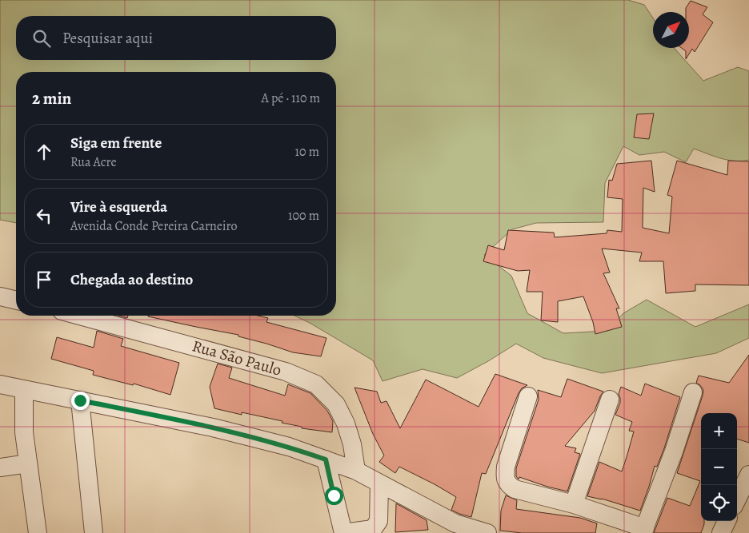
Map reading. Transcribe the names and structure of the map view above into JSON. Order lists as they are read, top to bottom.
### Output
{
  "streets": {
    "street": ["Rua São Paulo"]
  },
  "north": "top right",
  "page": {
    "search": "Pesquisar aqui",
    "heading": ["2 min", "A pé · 110 m"],
    "list": [
      ["Siga em frente", "Rua Acre", "10 m"],
      ["Vire à esquerda", "Avenida Conde Pereira Carneiro", "100 m"],
      "Chegada ao destino"
    ],
    "map_buttons": ["+", "−"]
  }
}
